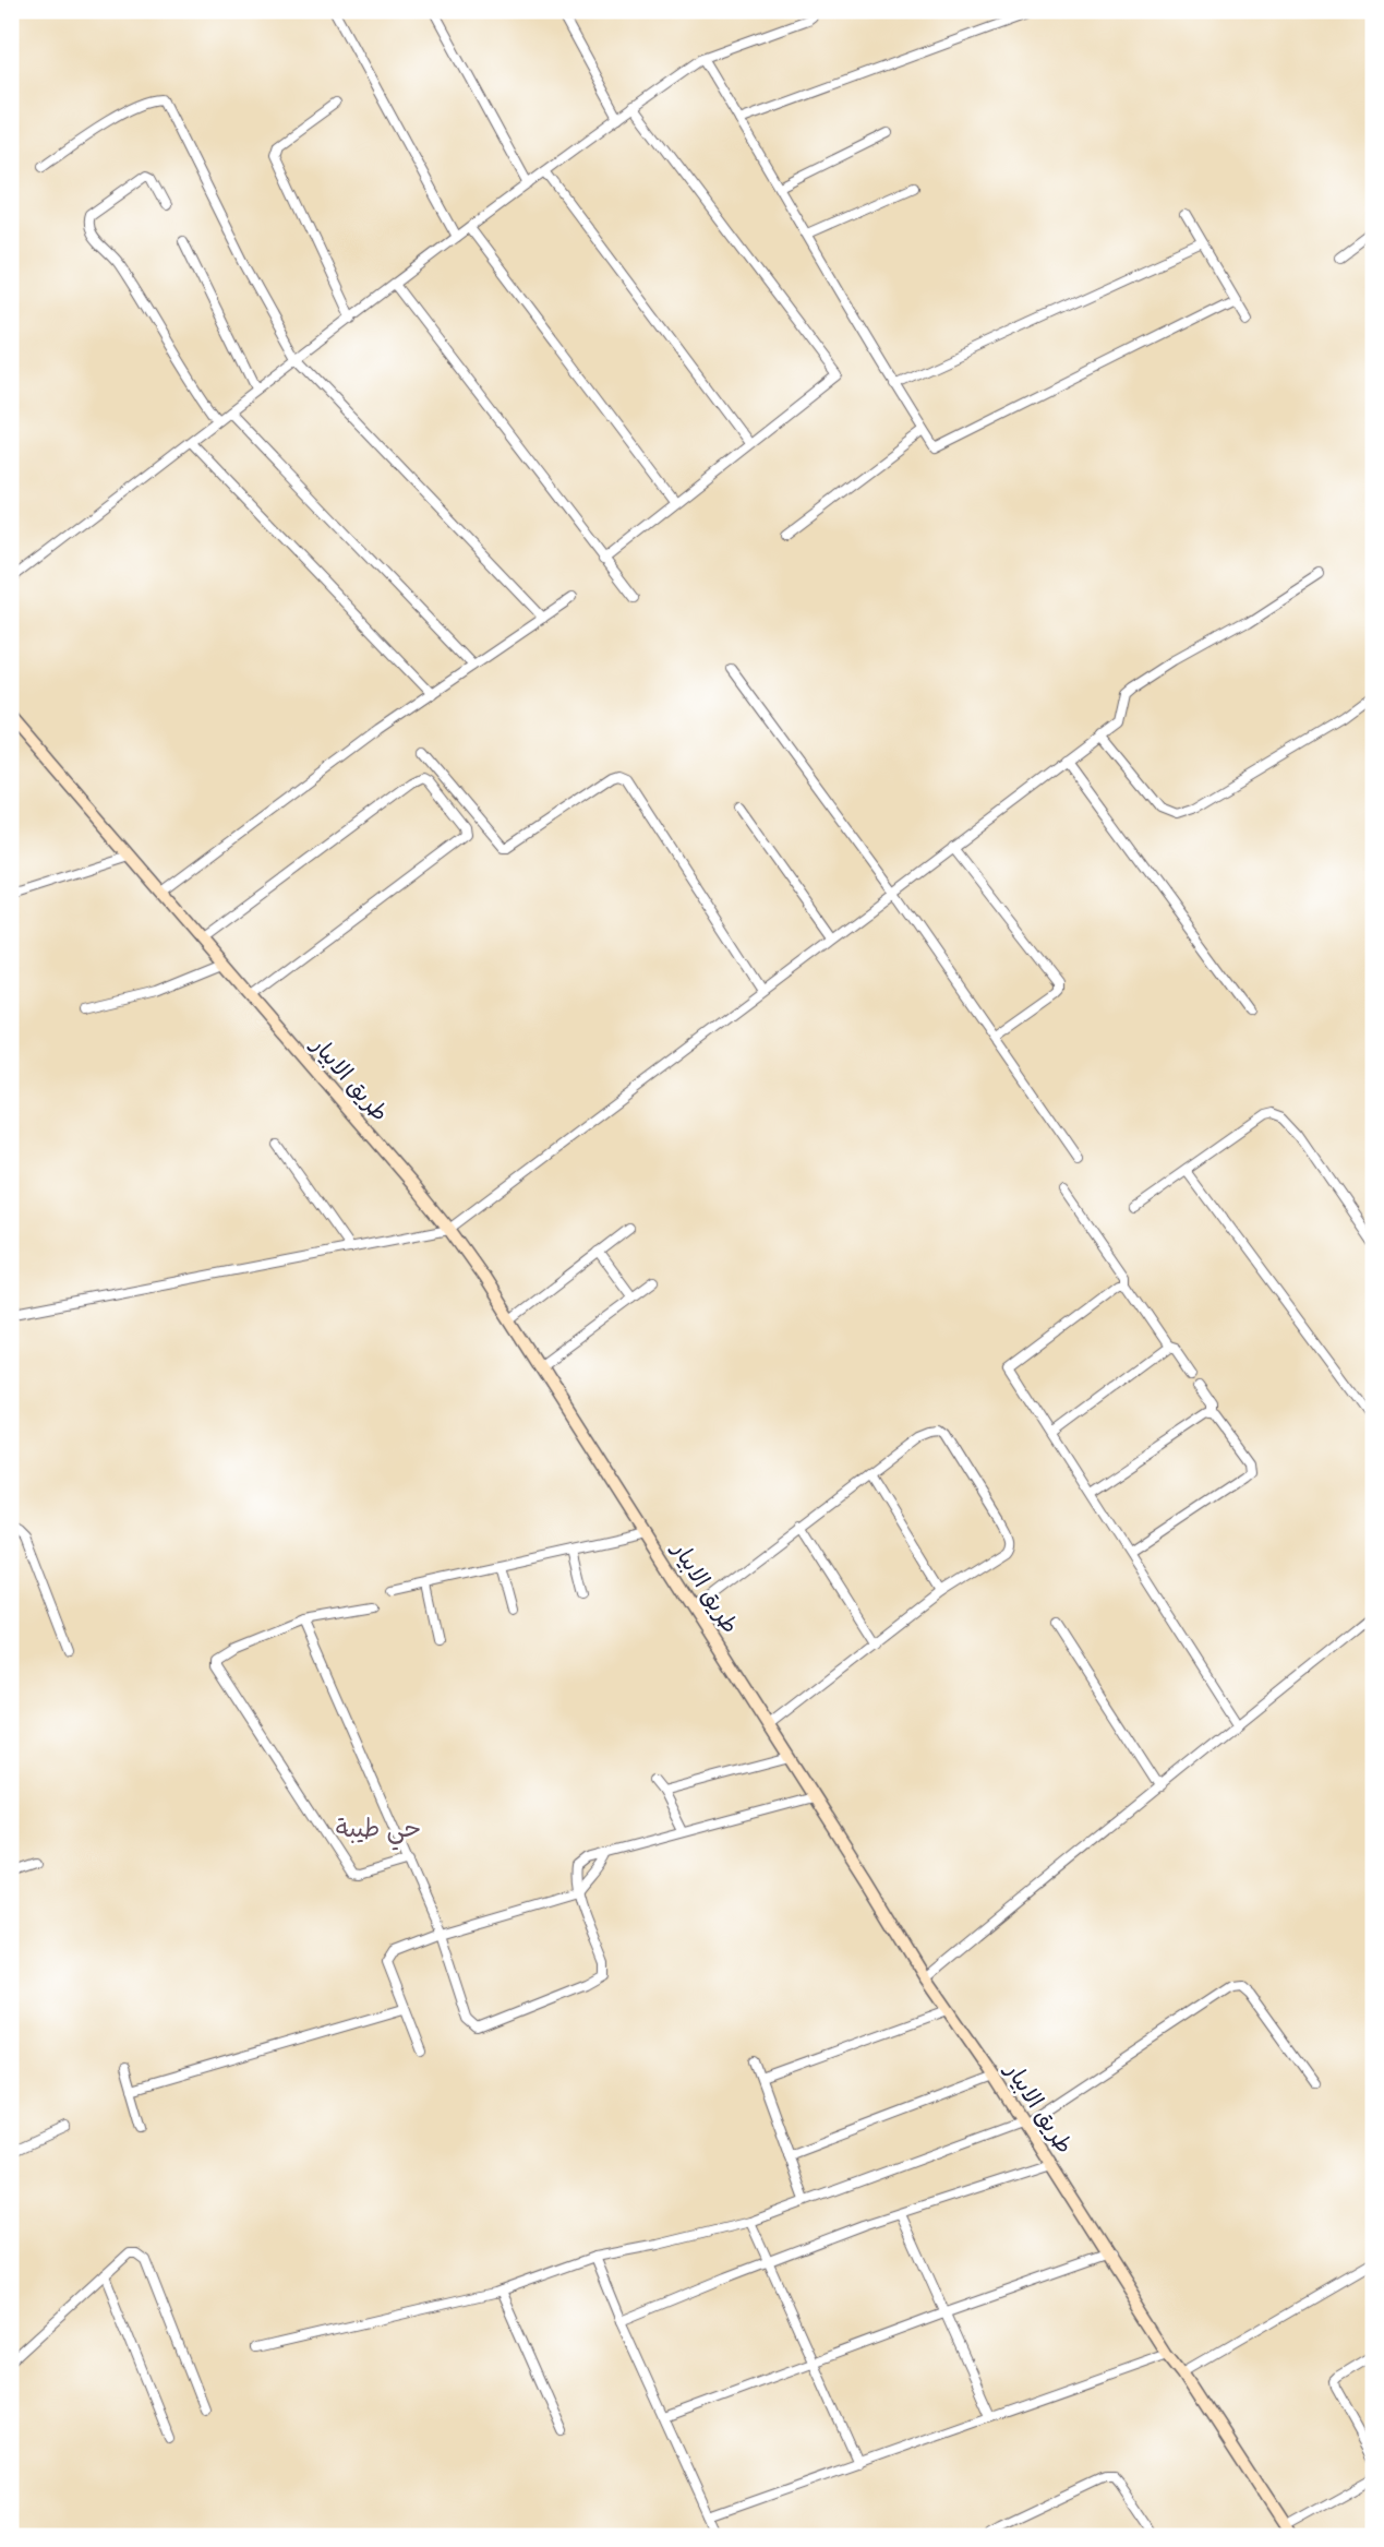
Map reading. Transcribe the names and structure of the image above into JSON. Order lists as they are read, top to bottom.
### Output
{
  "streets": {
    "main road": ["طريق الابيار"]
  },
  "districts": ["حي طيبة"]
}
